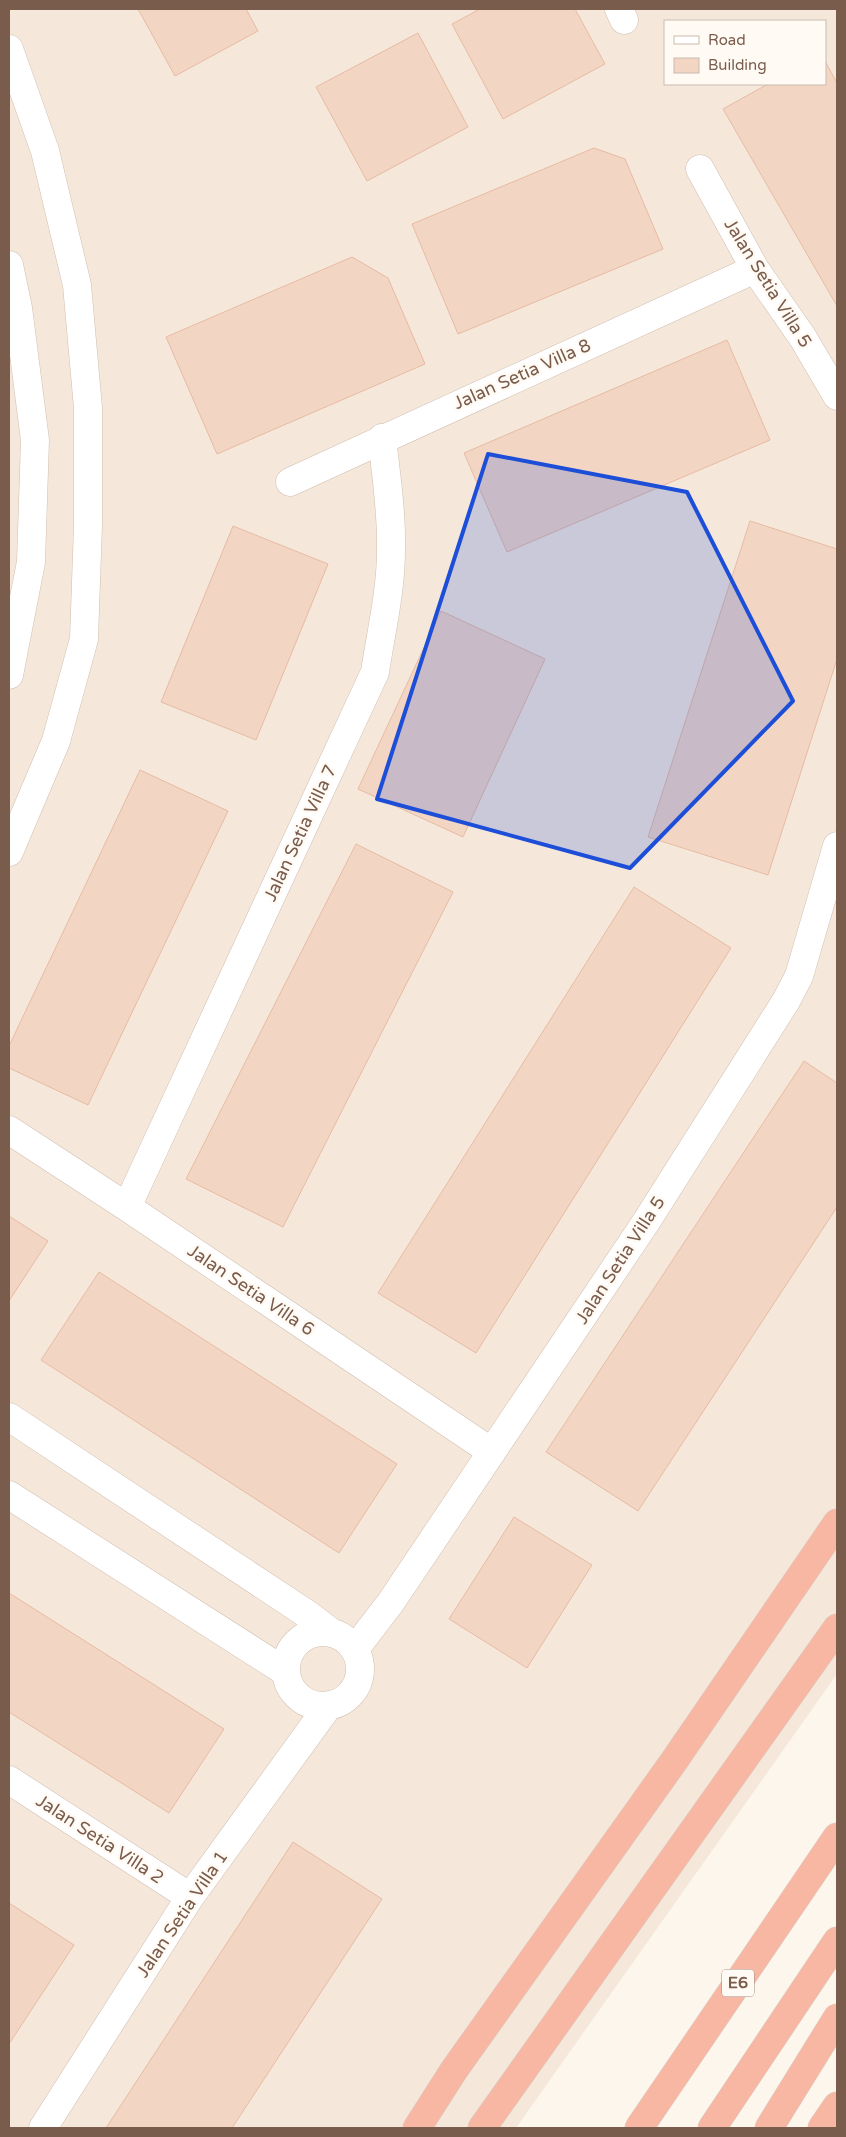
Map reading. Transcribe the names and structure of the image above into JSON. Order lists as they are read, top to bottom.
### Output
{
  "streets": {
    "highway": ["E6"],
    "street": [
      "Jalan Setia Villa 5",
      "Jalan Setia Villa 8",
      "Jalan Setia Villa 7",
      "Jalan Setia Villa 6",
      "Jalan Setia Villa 2",
      "Jalan Setia Villa 1"
    ]
  },
  "crossings": [
    ["Jalan Setia Villa 5", "Jalan Setia Villa 8"],
    ["Jalan Setia Villa 5", "Jalan Setia Villa 6"],
    ["Jalan Setia Villa 5", "Jalan Setia Villa 1"],
    ["Jalan Setia Villa 8", "Jalan Setia Villa 7"],
    ["Jalan Setia Villa 7", "Jalan Setia Villa 6"],
    ["Jalan Setia Villa 2", "Jalan Setia Villa 1"]
  ],
  "legend": ["Road", "Building"]
}
